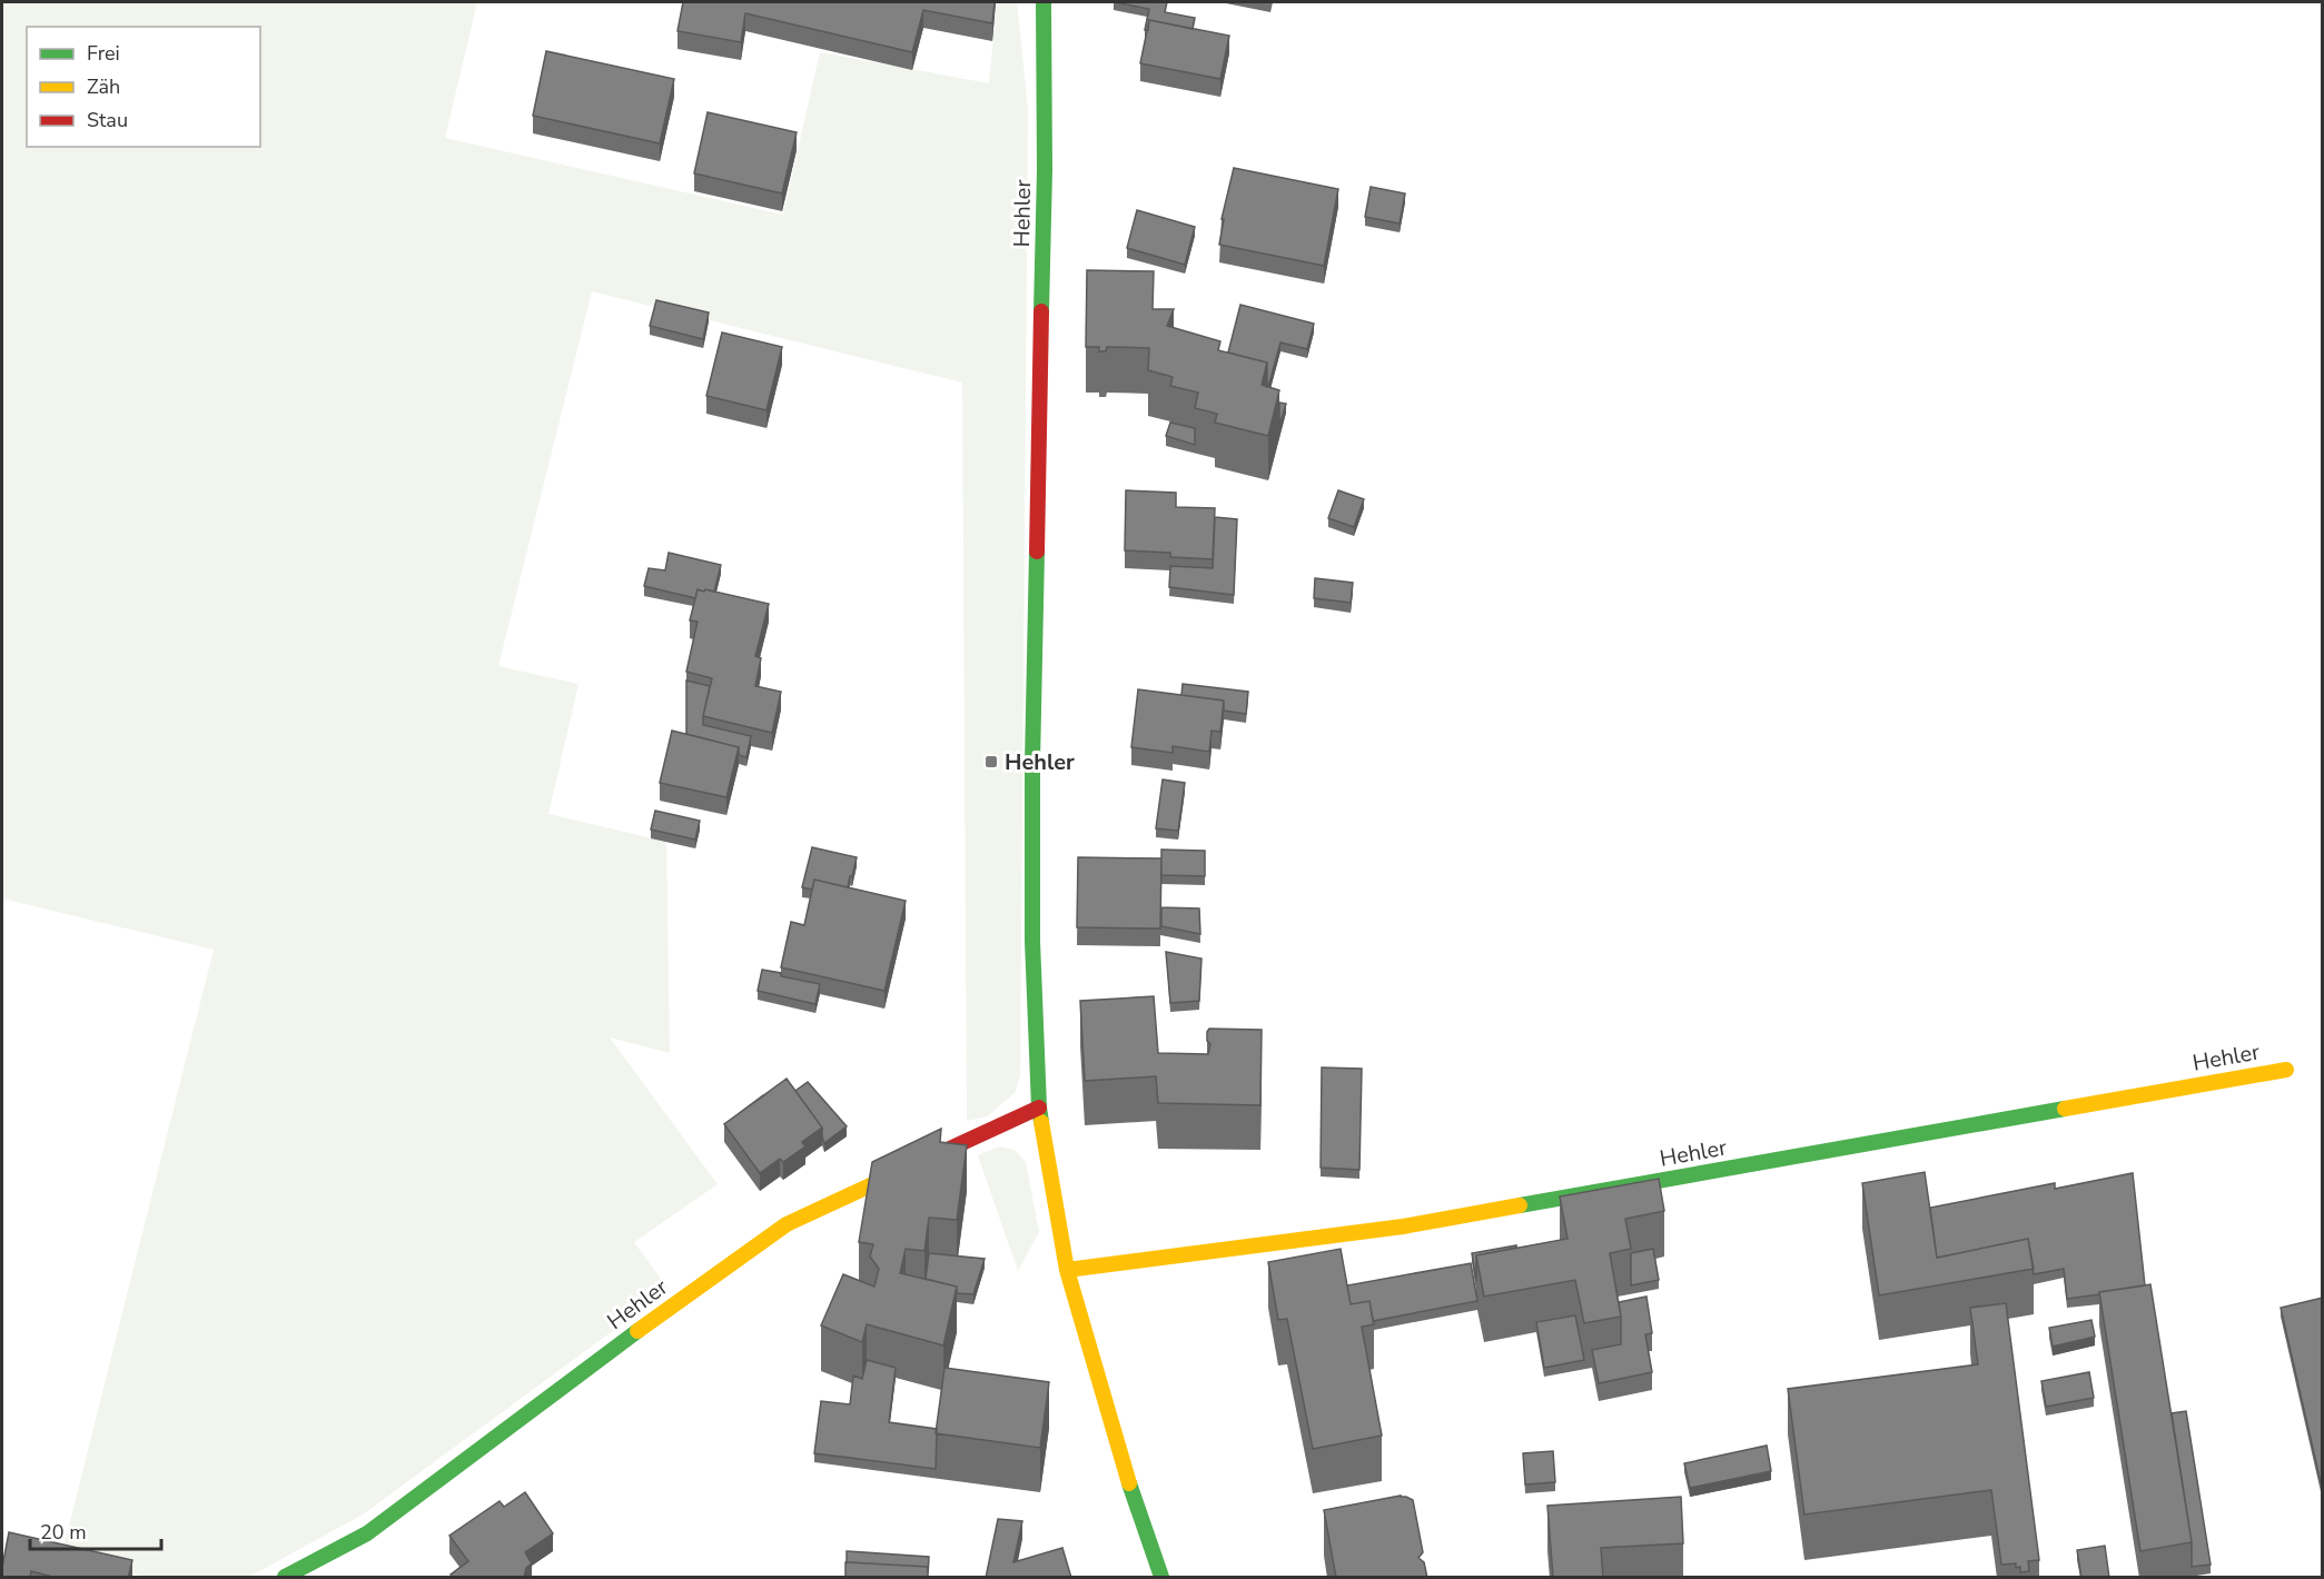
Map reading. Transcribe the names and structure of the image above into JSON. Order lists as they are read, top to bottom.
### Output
{
  "streets": {
    "street": ["Hehler"]
  },
  "places": {
    "transit": ["Hehler"]
  },
  "legend": ["Frei", "Zäh", "Stau"],
  "scale_bar": "20 m"
}
